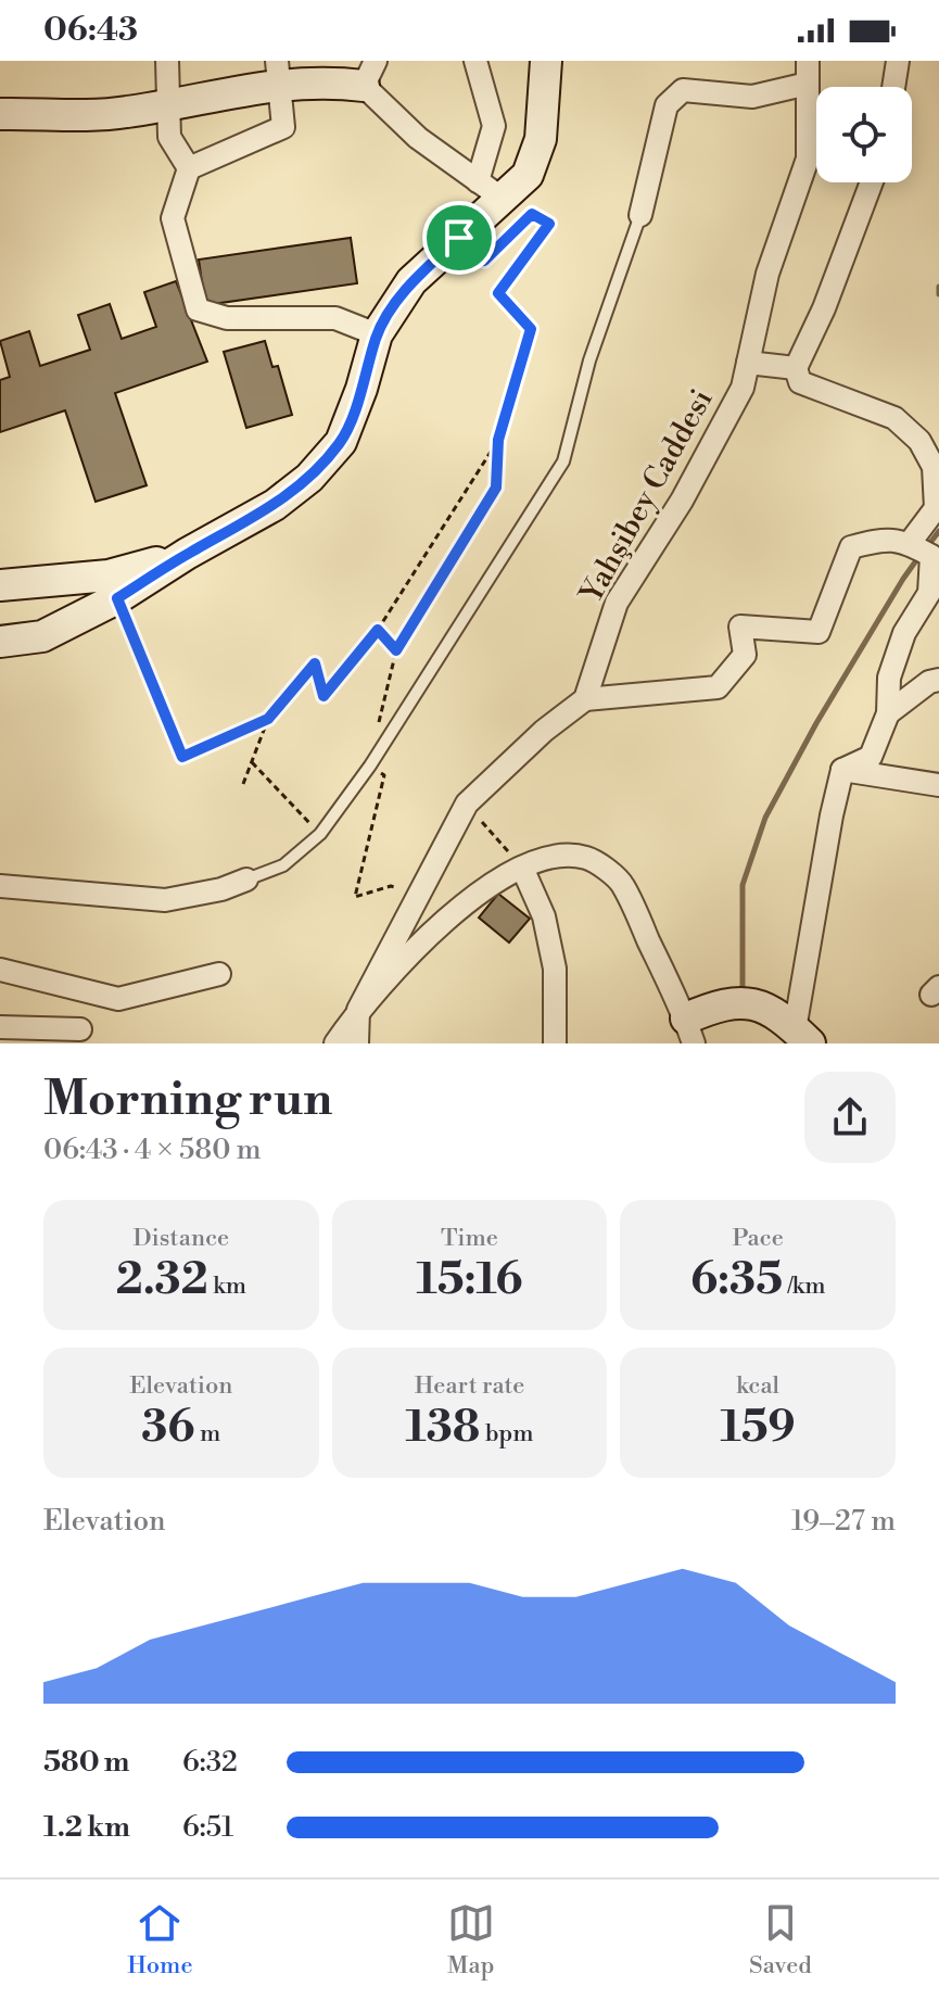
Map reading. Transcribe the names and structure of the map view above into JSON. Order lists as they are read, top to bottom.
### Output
{
  "streets": {
    "street": ["Yahşibey Caddesi"]
  },
  "page": {
    "status": "06:43",
    "heading": ["Morning run", "06:43 · 4 × 580 m"],
    "stats": [
      ["Distance", "2.32 km"],
      ["Time", "15:16"],
      ["Pace", "6:35 /km"],
      ["Elevation", "36 m"],
      ["Heart rate", "138 bpm"],
      ["kcal", "159"]
    ],
    "chart": ["Elevation", "19–27 m"],
    "list": [
      {
        "name": "580 m",
        "note": "6:32"
      },
      {
        "name": "1.2 km",
        "note": "6:51"
      }
    ],
    "tabs": ["Home", "Map", "Saved"]
  }
}
